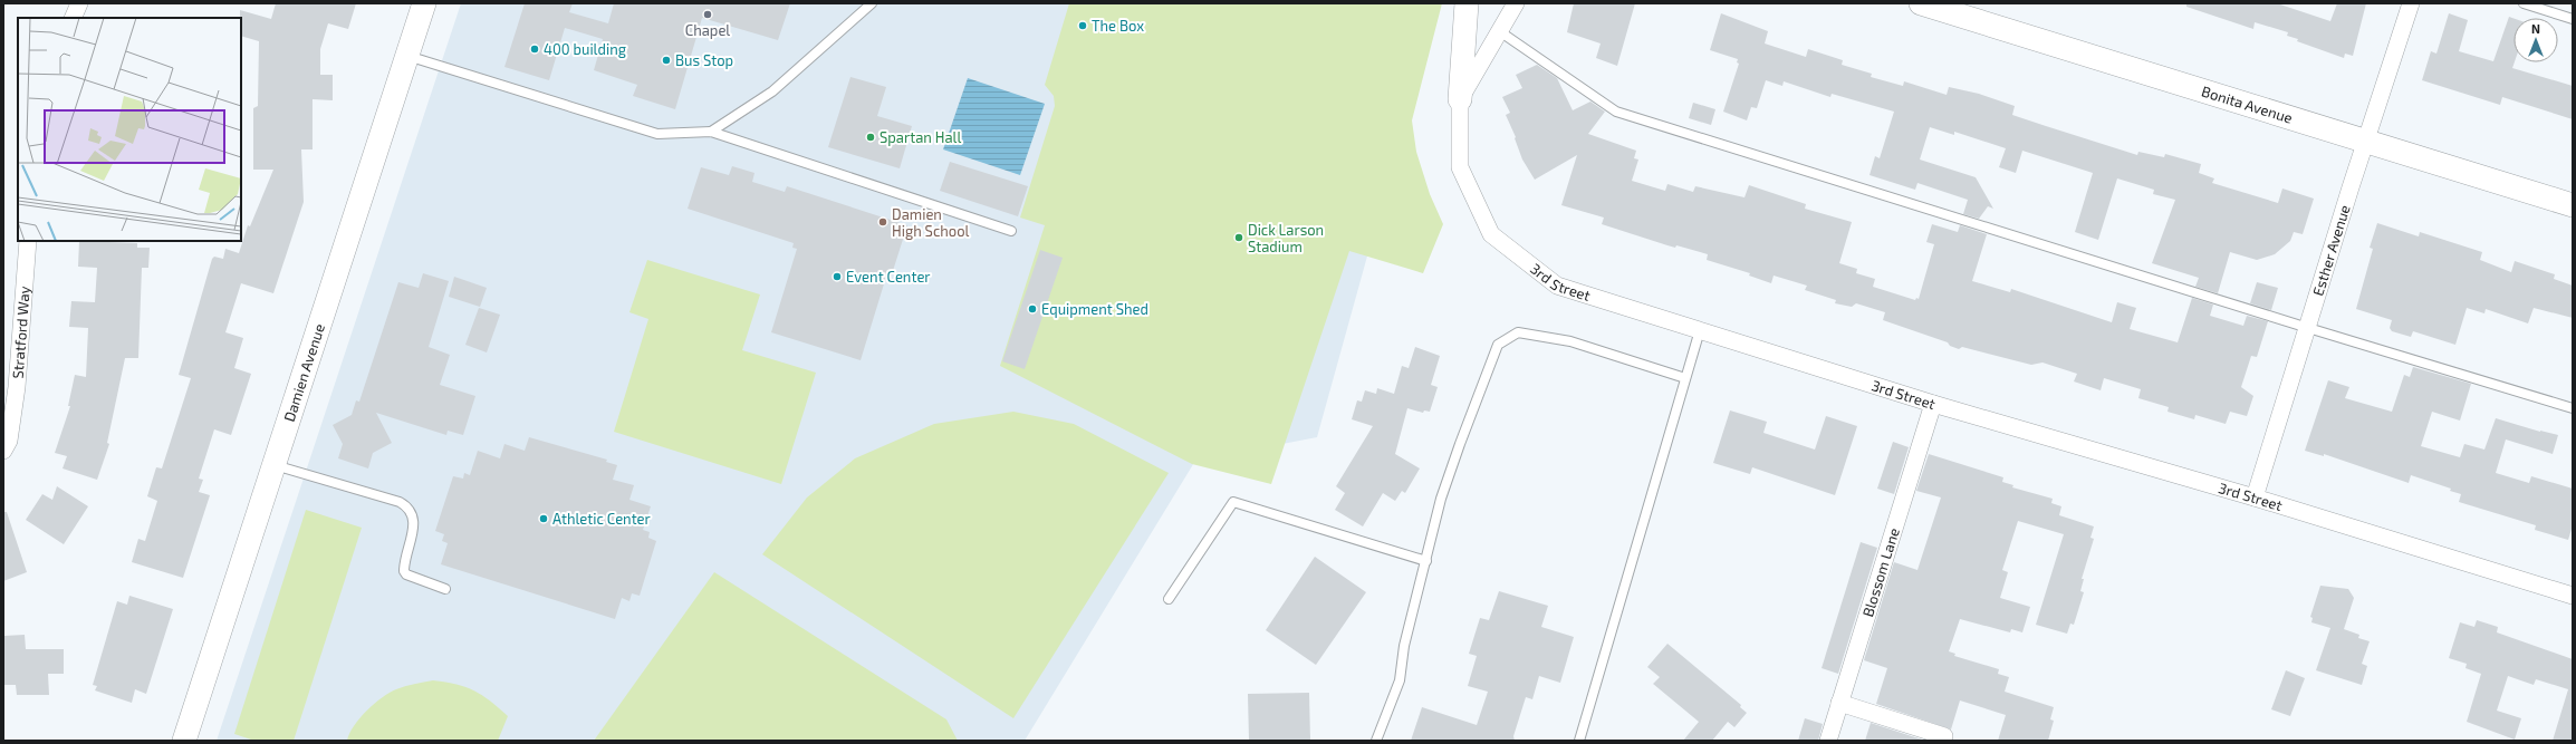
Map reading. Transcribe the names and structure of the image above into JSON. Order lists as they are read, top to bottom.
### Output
{
  "streets": {
    "main road": ["Bonita Avenue", "Damien Avenue"],
    "street": [
      "Esther Avenue",
      "3rd Street",
      "Stratford Way",
      "Blossom Lane"
    ]
  },
  "crossings": [
    ["Bonita Avenue", "Esther Avenue"],
    ["Esther Avenue", "3rd Street"],
    ["3rd Street", "Blossom Lane"]
  ],
  "places": [
    "Chapel",
    "The Box",
    "400 building",
    "Bus Stop",
    "Spartan Hall",
    "Damien High School",
    "Dick Larson Stadium",
    "Event Center",
    "Equipment Shed",
    "Athletic Center"
  ],
  "north": "top"
}
